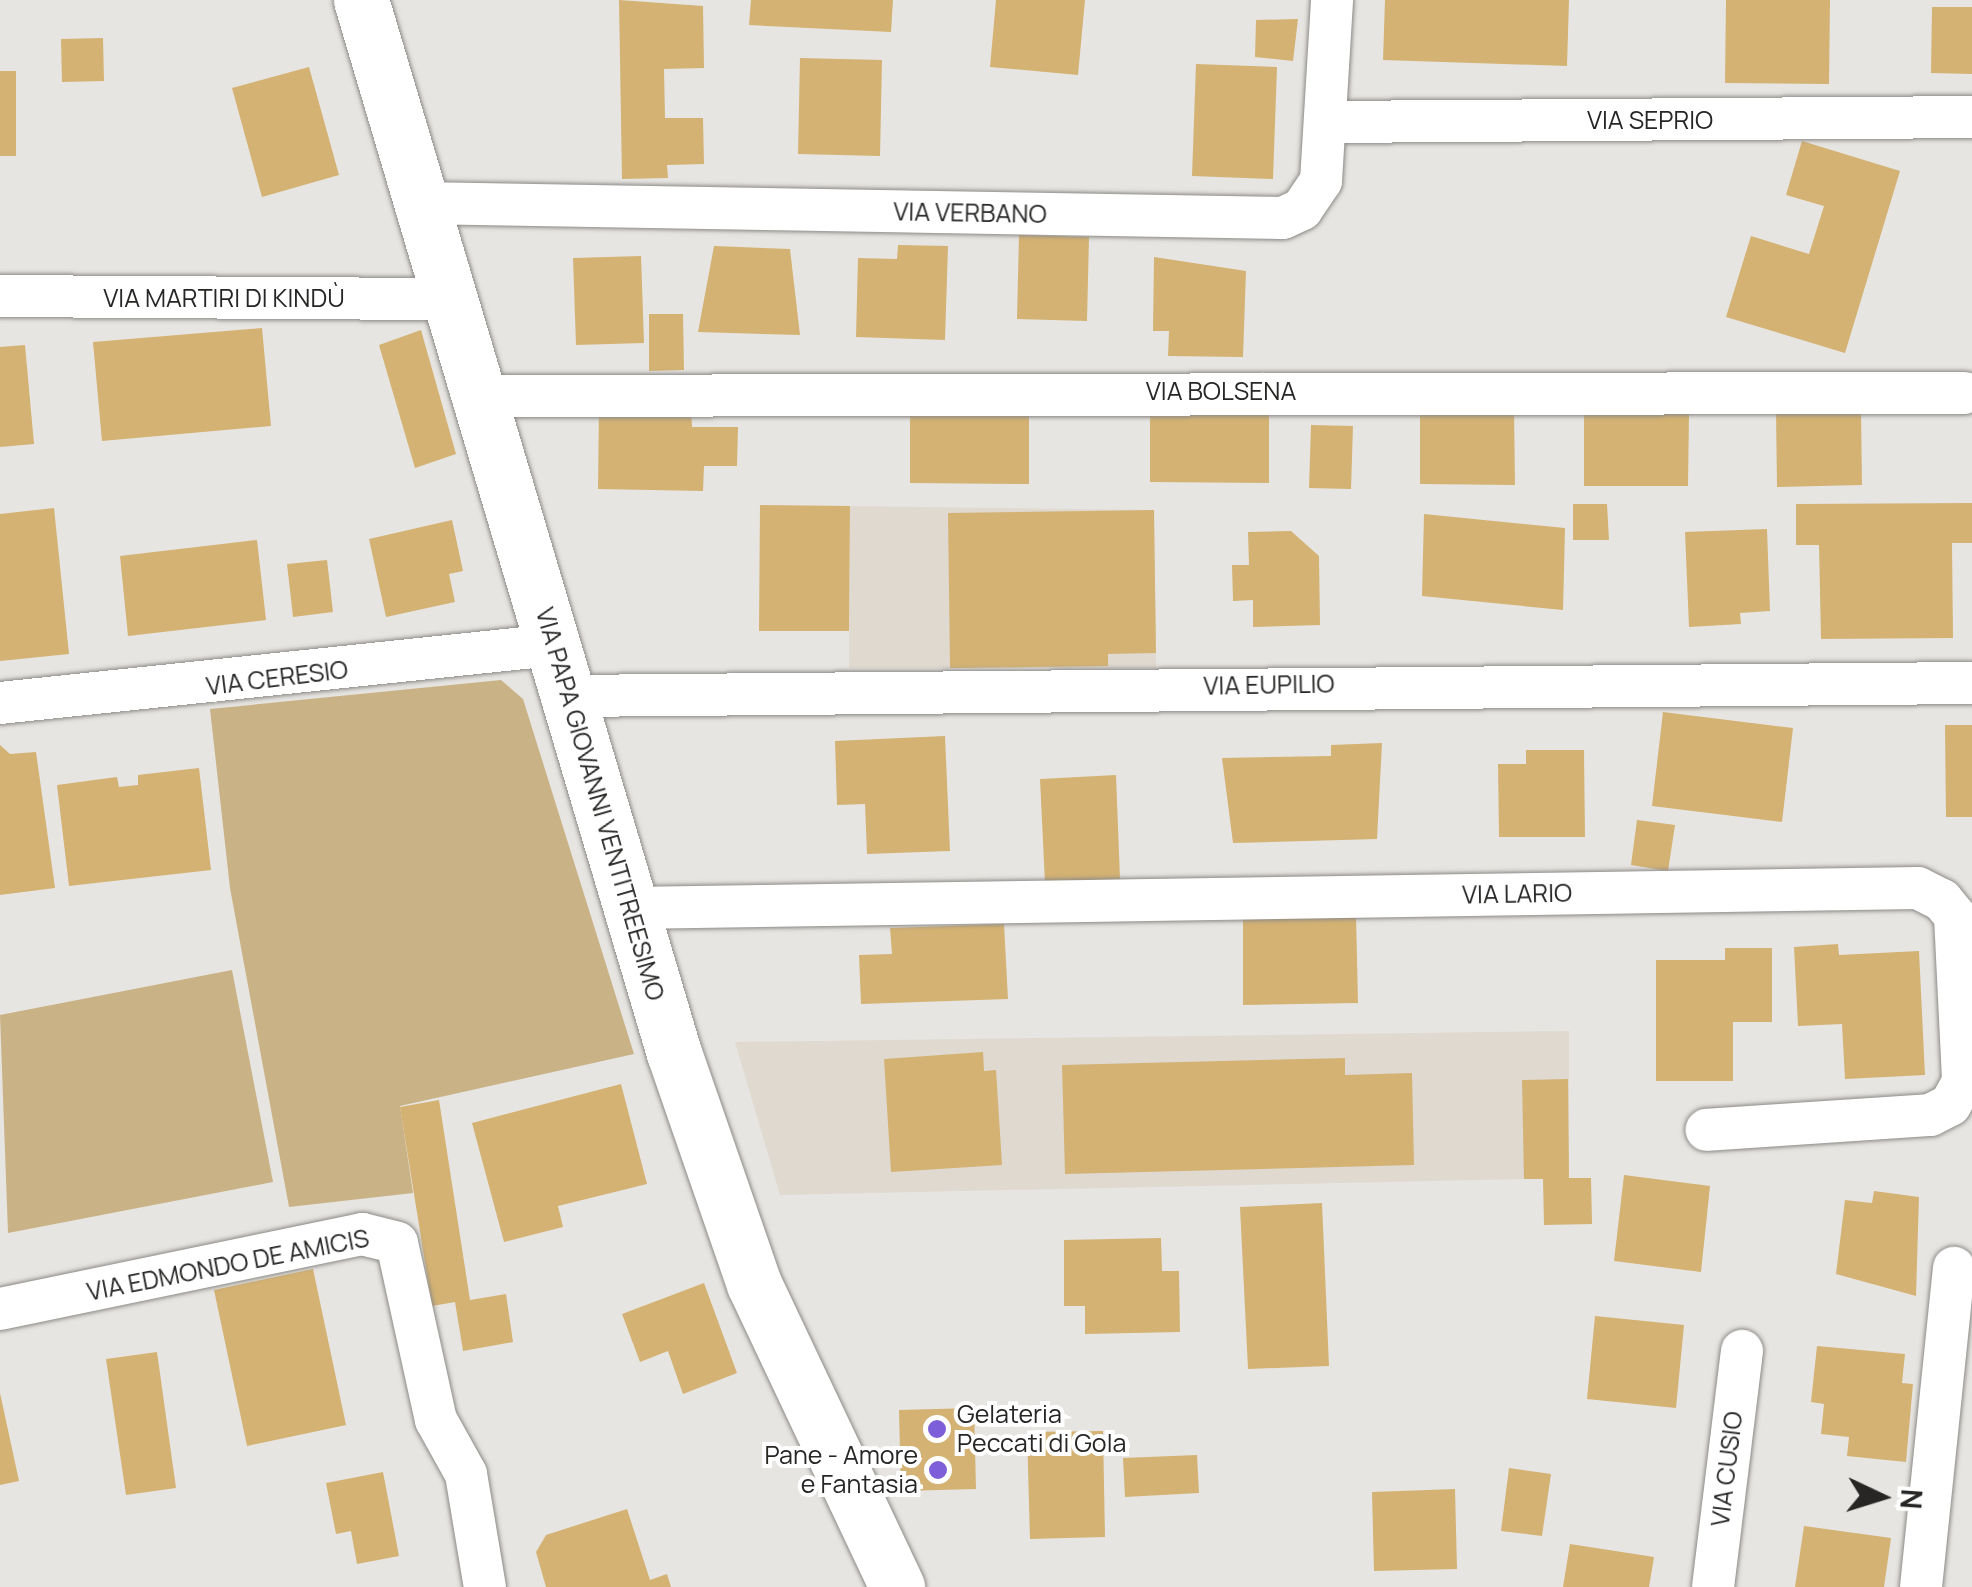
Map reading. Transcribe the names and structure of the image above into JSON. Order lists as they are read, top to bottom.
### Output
{
  "streets": {
    "street": [
      "VIA SEPRIO",
      "VIA VERBANO",
      "VIA MARTIRI DI KINDÙ",
      "VIA BOLSENA",
      "VIA CERESIO",
      "VIA EUPILIO",
      "VIA PAPA GIOVANNI VENTITREESIMO",
      "VIA LARIO",
      "VIA EDMONDO DE AMICIS",
      "VIA CUSIO"
    ]
  },
  "crossings": [
    ["VIA SEPRIO", "VIA VERBANO"],
    ["VIA VERBANO", "VIA PAPA GIOVANNI VENTITREESIMO"],
    ["VIA MARTIRI DI KINDÙ", "VIA PAPA GIOVANNI VENTITREESIMO"],
    ["VIA BOLSENA", "VIA PAPA GIOVANNI VENTITREESIMO"],
    ["VIA CERESIO", "VIA EUPILIO"],
    ["VIA CERESIO", "VIA PAPA GIOVANNI VENTITREESIMO"],
    ["VIA EUPILIO", "VIA PAPA GIOVANNI VENTITREESIMO"],
    ["VIA PAPA GIOVANNI VENTITREESIMO", "VIA LARIO"]
  ],
  "places": ["Gelateria Peccati di Gola", "Pane - Amore e Fantasia"],
  "north": "right"
}
